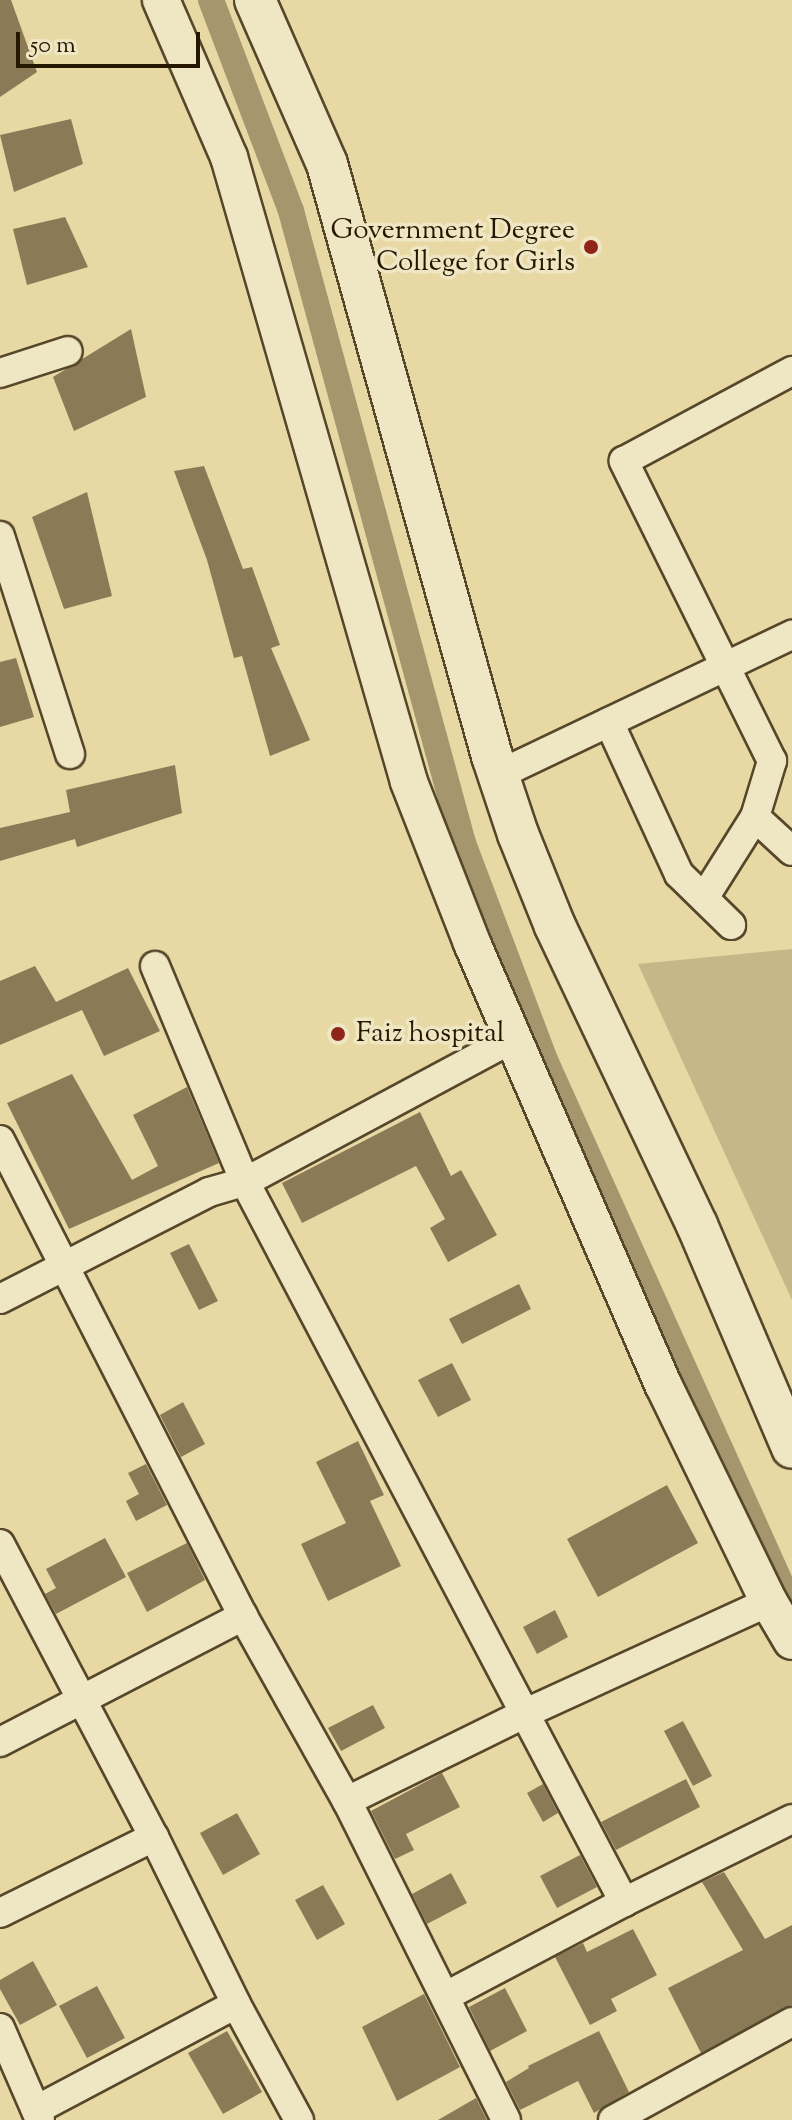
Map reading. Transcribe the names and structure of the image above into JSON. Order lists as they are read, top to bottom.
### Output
{
  "places": ["Government Degree College for Girls", "Faiz hospital"],
  "scale_bar": "50 m"
}
